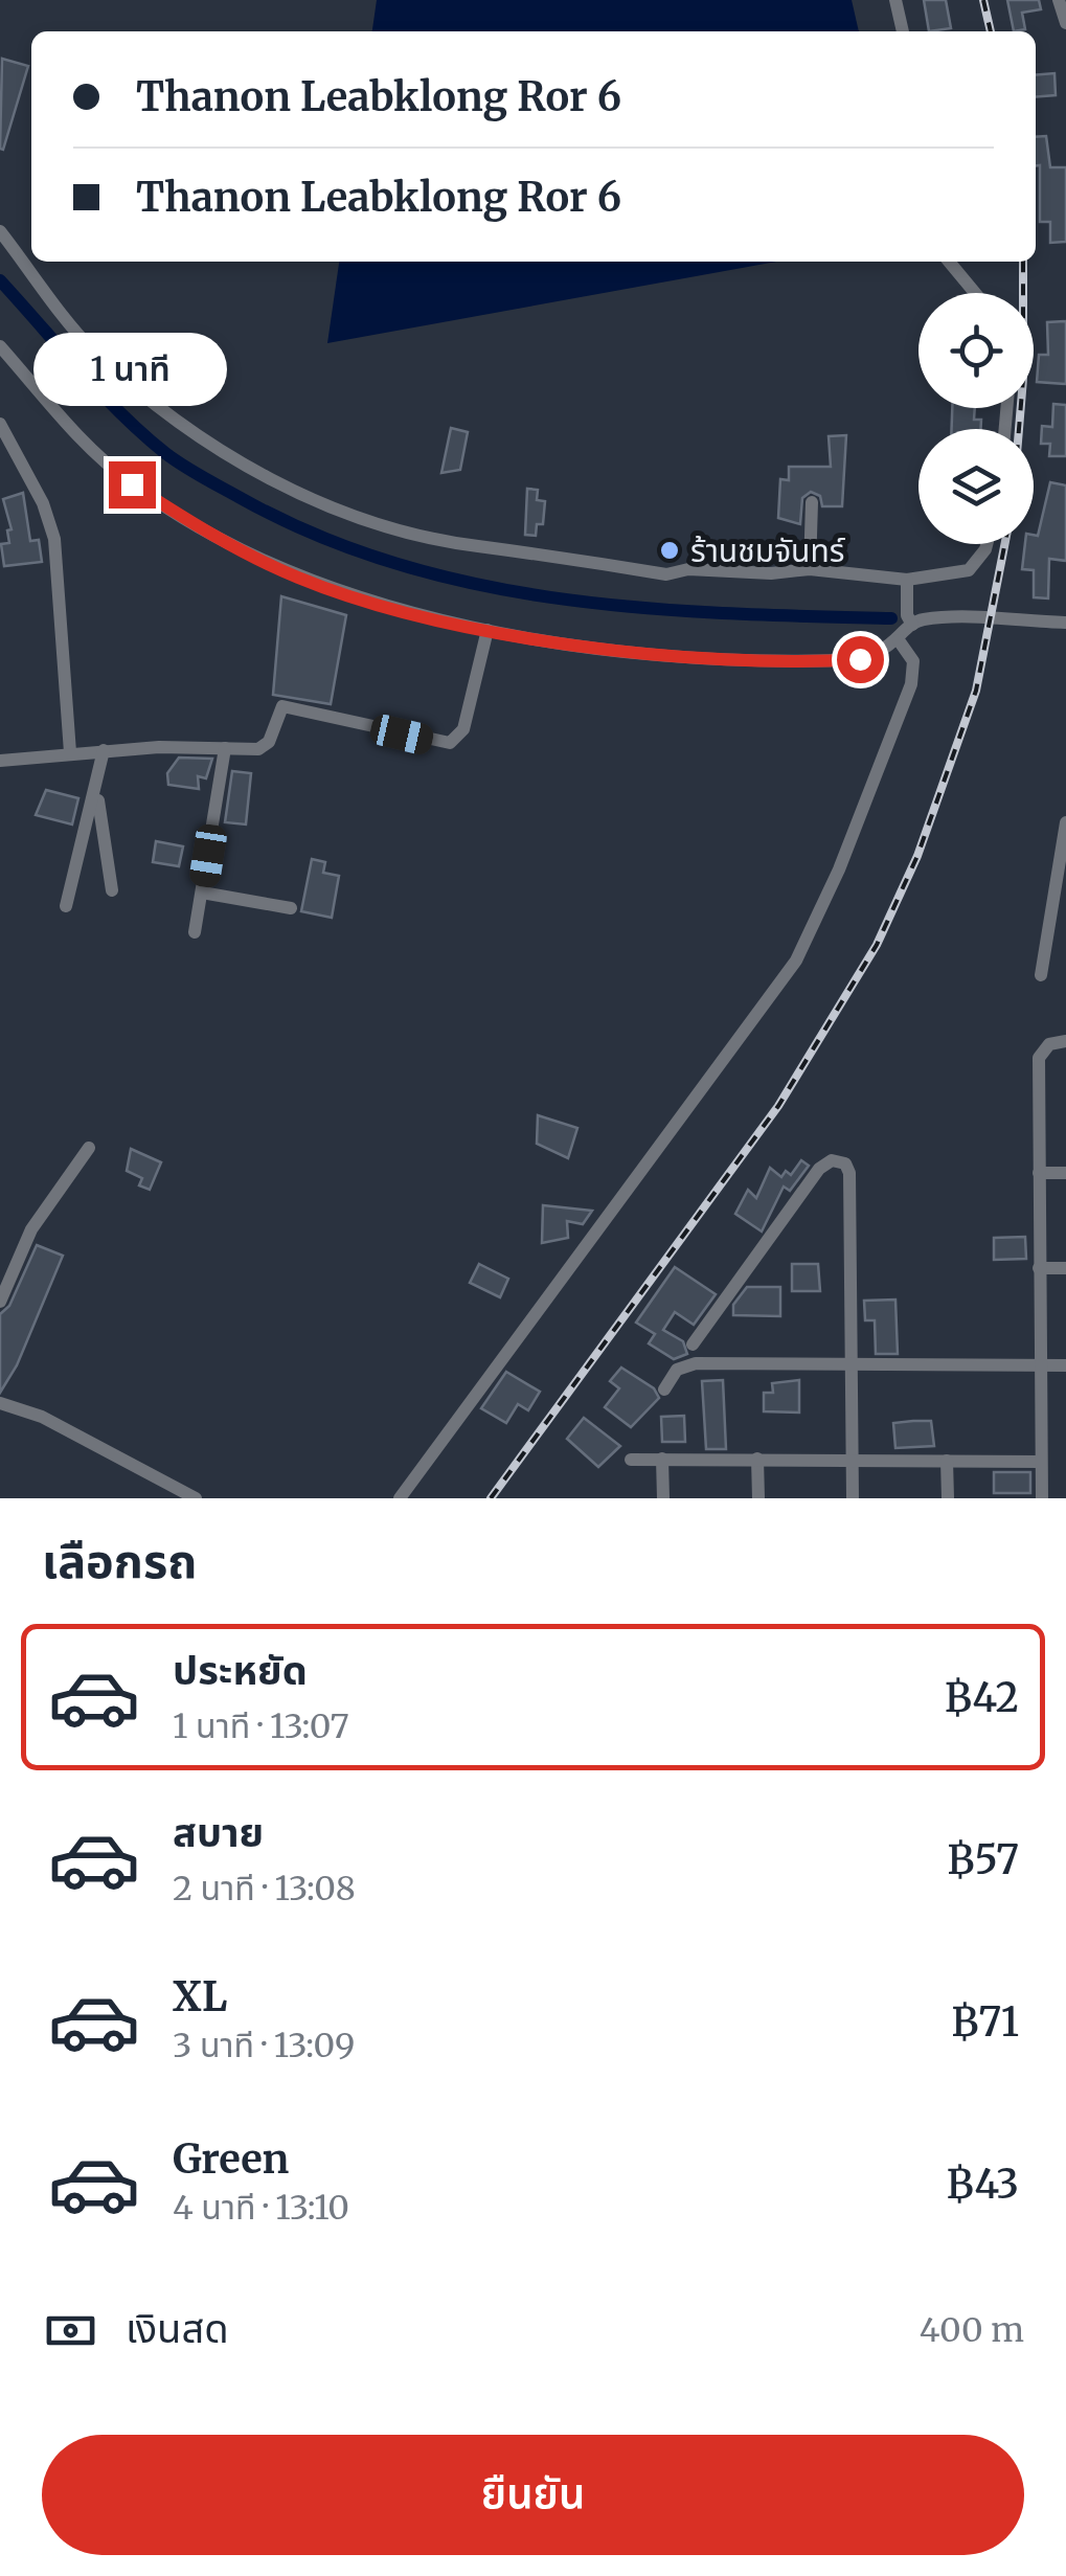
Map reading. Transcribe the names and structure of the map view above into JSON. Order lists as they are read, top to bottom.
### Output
{
  "places": ["ร้านชมจันทร์"],
  "page": {
    "banner": ["Thanon Leabklong Ror 6", "Thanon Leabklong Ror 6"],
    "bubble": "1 นาที",
    "heading": "เลือกรถ",
    "list": [
      {
        "name": "ประหยัด",
        "note": "1 นาที · 13:07",
        "value": "฿42"
      },
      {
        "name": "สบาย",
        "note": "2 นาที · 13:08",
        "value": "฿57"
      },
      {
        "name": "XL",
        "note": "3 นาที · 13:09",
        "value": "฿71"
      },
      {
        "name": "Green",
        "note": "4 นาที · 13:10",
        "value": "฿43"
      }
    ],
    "pay": ["เงินสด", "400 m"],
    "buttons": "ยืนยัน"
  }
}
